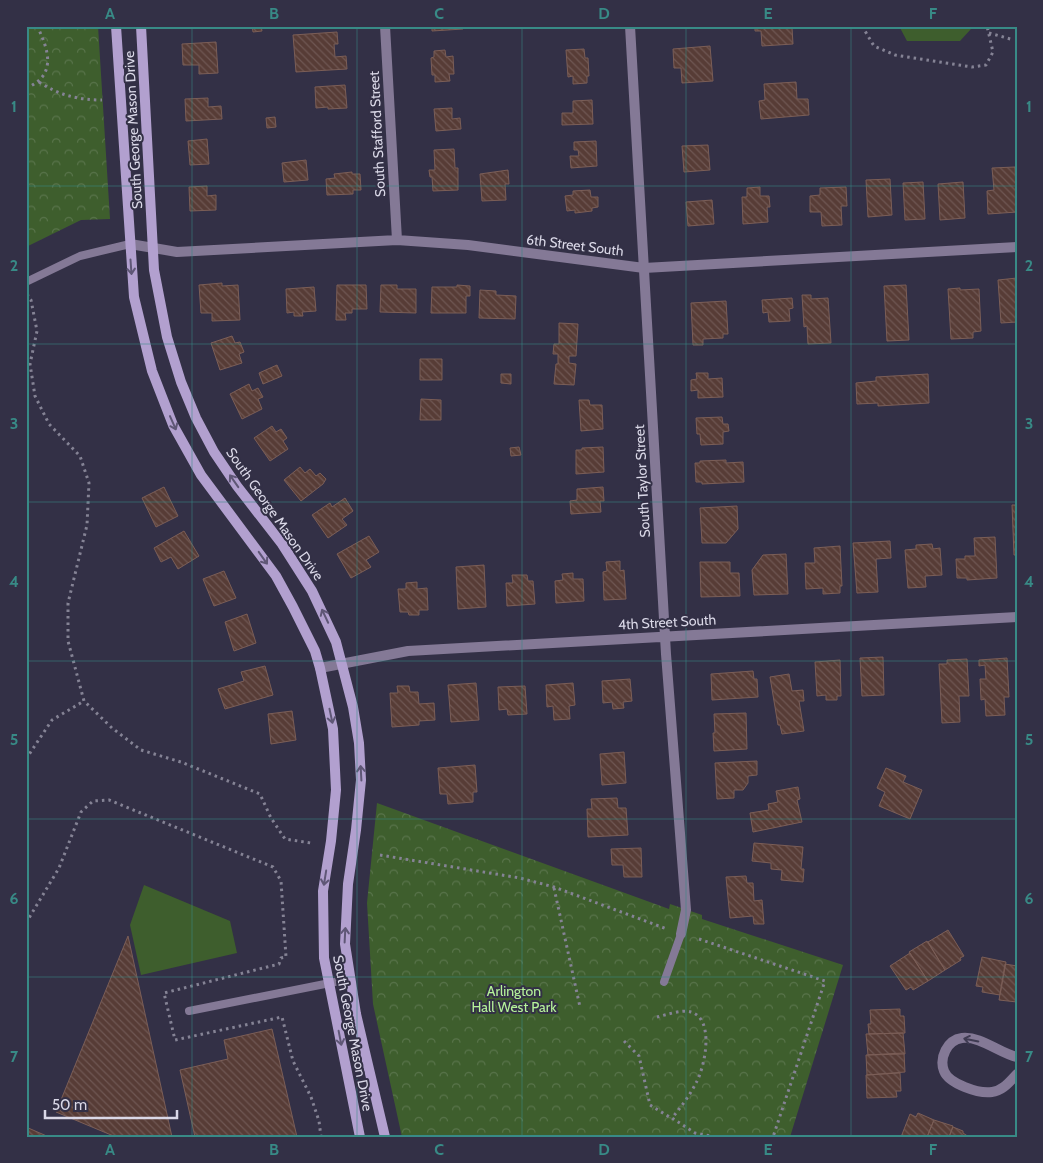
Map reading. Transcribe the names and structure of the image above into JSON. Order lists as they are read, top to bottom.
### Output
{
  "streets": {
    "main road": ["South George Mason Drive"],
    "street": [
      "South Stafford Street",
      "6th Street South",
      "South Taylor Street",
      "4th Street South"
    ]
  },
  "crossings": [
    ["South George Mason Drive", "6th Street South"],
    ["South George Mason Drive", "4th Street South"],
    ["South Stafford Street", "6th Street South"],
    ["6th Street South", "South Taylor Street"],
    ["South Taylor Street", "4th Street South"]
  ],
  "parks": ["Arlington Hall West Park"],
  "scale_bar": "50 m",
  "grid": {
    "columns": [
      "A",
      "B",
      "C",
      "D",
      "E",
      "F"
    ],
    "rows": [
      "1",
      "2",
      "3",
      "4",
      "5",
      "6",
      "7"
    ]
  }
}
